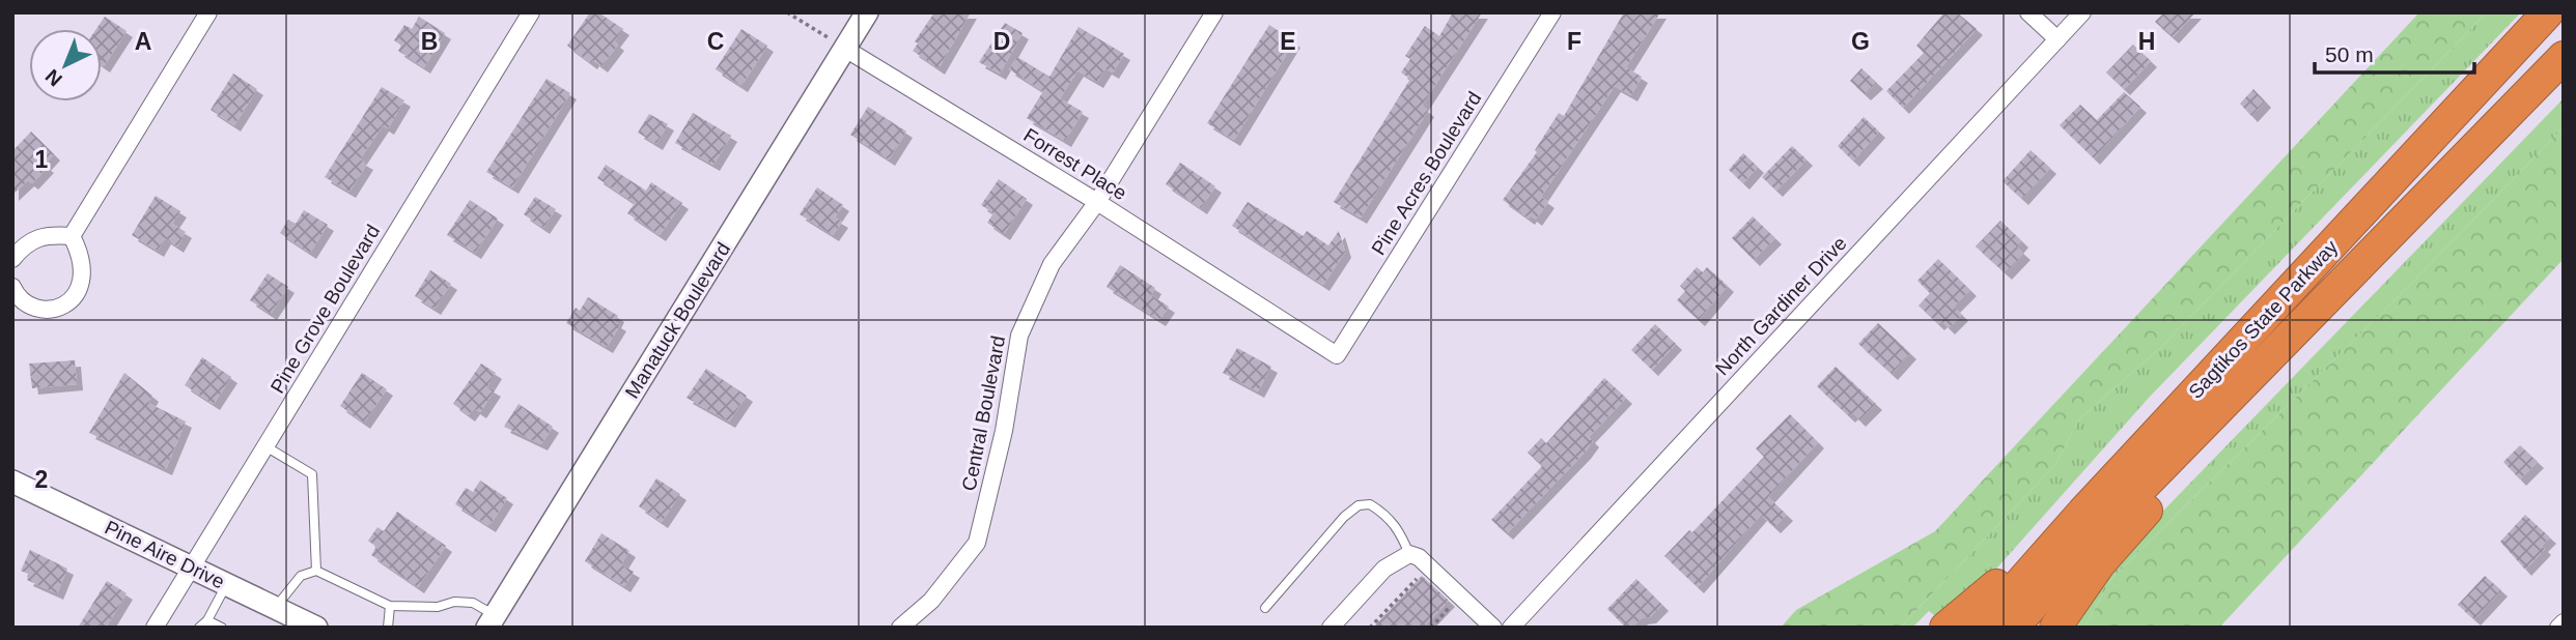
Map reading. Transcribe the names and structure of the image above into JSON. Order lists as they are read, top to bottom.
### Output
{
  "streets": {
    "highway": ["Sagtikos State Parkway"],
    "street": [
      "Forrest Place",
      "Pine Acres Boulevard",
      "North Gardiner Drive",
      "Pine Grove Boulevard",
      "Manatuck Boulevard",
      "Central Boulevard",
      "Pine Aire Drive"
    ]
  },
  "crossings": [
    ["Forrest Place", "Pine Acres Boulevard"],
    ["Forrest Place", "Manatuck Boulevard"],
    ["Forrest Place", "Central Boulevard"],
    ["Pine Grove Boulevard", "Pine Aire Drive"]
  ],
  "scale_bar": "50 m",
  "north": "bottom left",
  "grid": {
    "columns": [
      "A",
      "B",
      "C",
      "D",
      "E",
      "F",
      "G",
      "H"
    ],
    "rows": ["1", "2"]
  }
}
